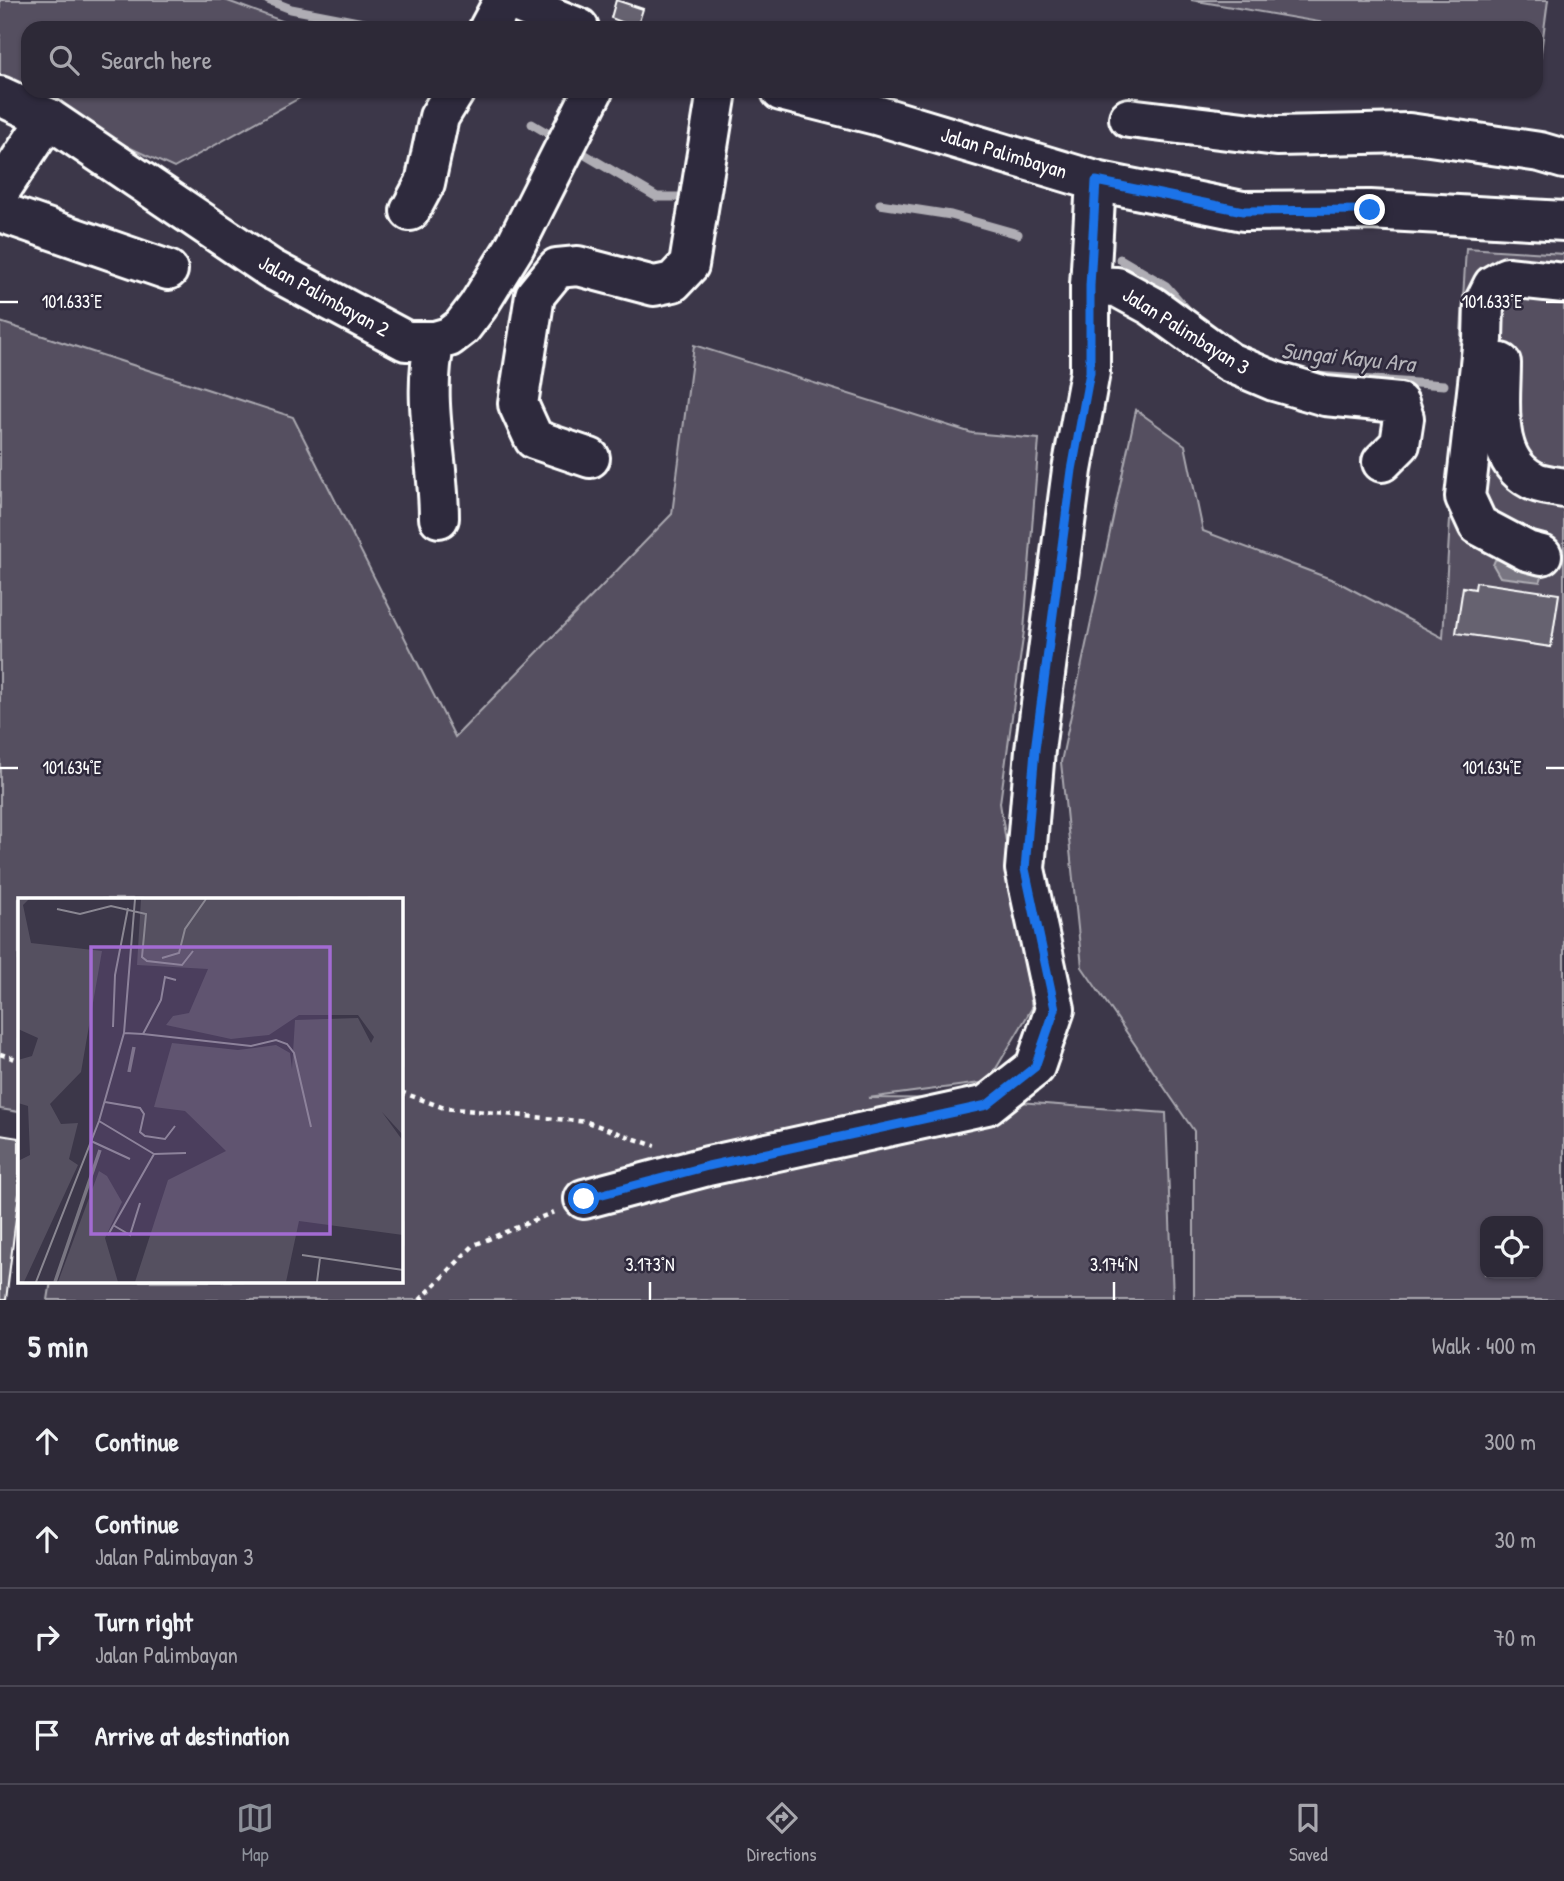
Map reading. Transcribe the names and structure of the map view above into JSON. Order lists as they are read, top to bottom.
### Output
{
  "streets": {
    "street": ["Jalan Palimbayan", "Jalan Palimbayan 2", "Jalan Palimbayan 3"]
  },
  "water": ["Sungai Kayu Ara"],
  "page": {
    "search": "Search here",
    "heading": ["5 min", "Walk · 400 m"],
    "list": [
      ["Continue", "300 m"],
      ["Continue", "Jalan Palimbayan 3", "30 m"],
      ["Turn right", "Jalan Palimbayan", "70 m"],
      "Arrive at destination"
    ],
    "nav": ["Map", "Directions", "Saved"]
  },
  "coordinates": [
    "101.633°E",
    "101.634°E",
    "3.173°N",
    "3.174°N"
  ]
}
